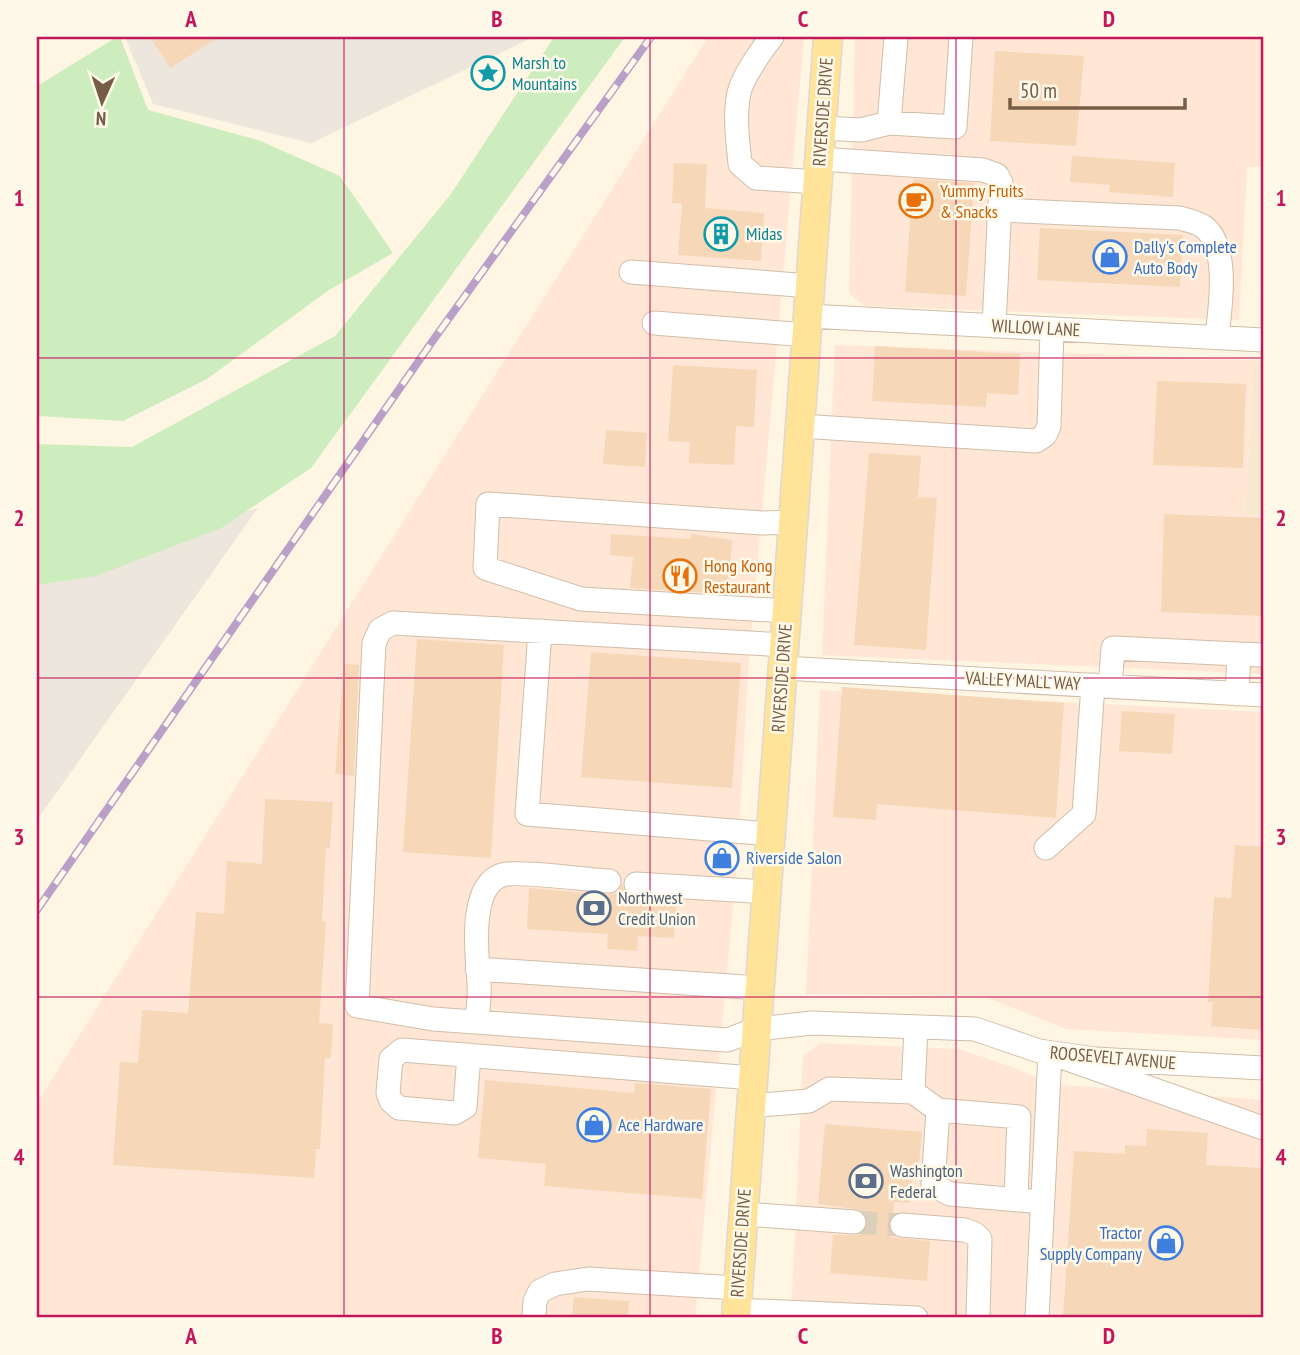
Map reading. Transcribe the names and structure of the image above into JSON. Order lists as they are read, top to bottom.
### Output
{
  "streets": {
    "main road": ["RIVERSIDE DRIVE"],
    "street": ["WILLOW LANE", "VALLEY MALL WAY", "ROOSEVELT AVENUE"]
  },
  "crossings": [
    ["RIVERSIDE DRIVE", "WILLOW LANE"],
    ["RIVERSIDE DRIVE", "VALLEY MALL WAY"],
    ["RIVERSIDE DRIVE", "ROOSEVELT AVENUE"],
    ["VALLEY MALL WAY", "ROOSEVELT AVENUE"]
  ],
  "places": {
    "place": ["Marsh to Mountains"],
    "cafe": ["Yummy Fruits & Snacks"],
    "building": ["Midas"],
    "shop": [
      "Dally's Complete Auto Body",
      "Riverside Salon",
      "Ace Hardware",
      "Tractor Supply Company"
    ],
    "restaurant": ["Hong Kong Restaurant"],
    "bank": ["Northwest Credit Union", "Washington Federal"]
  },
  "scale_bar": "50 m",
  "north": "bottom",
  "grid": {
    "columns": [
      "A",
      "B",
      "C",
      "D"
    ],
    "rows": [
      "1",
      "2",
      "3",
      "4"
    ]
  }
}
